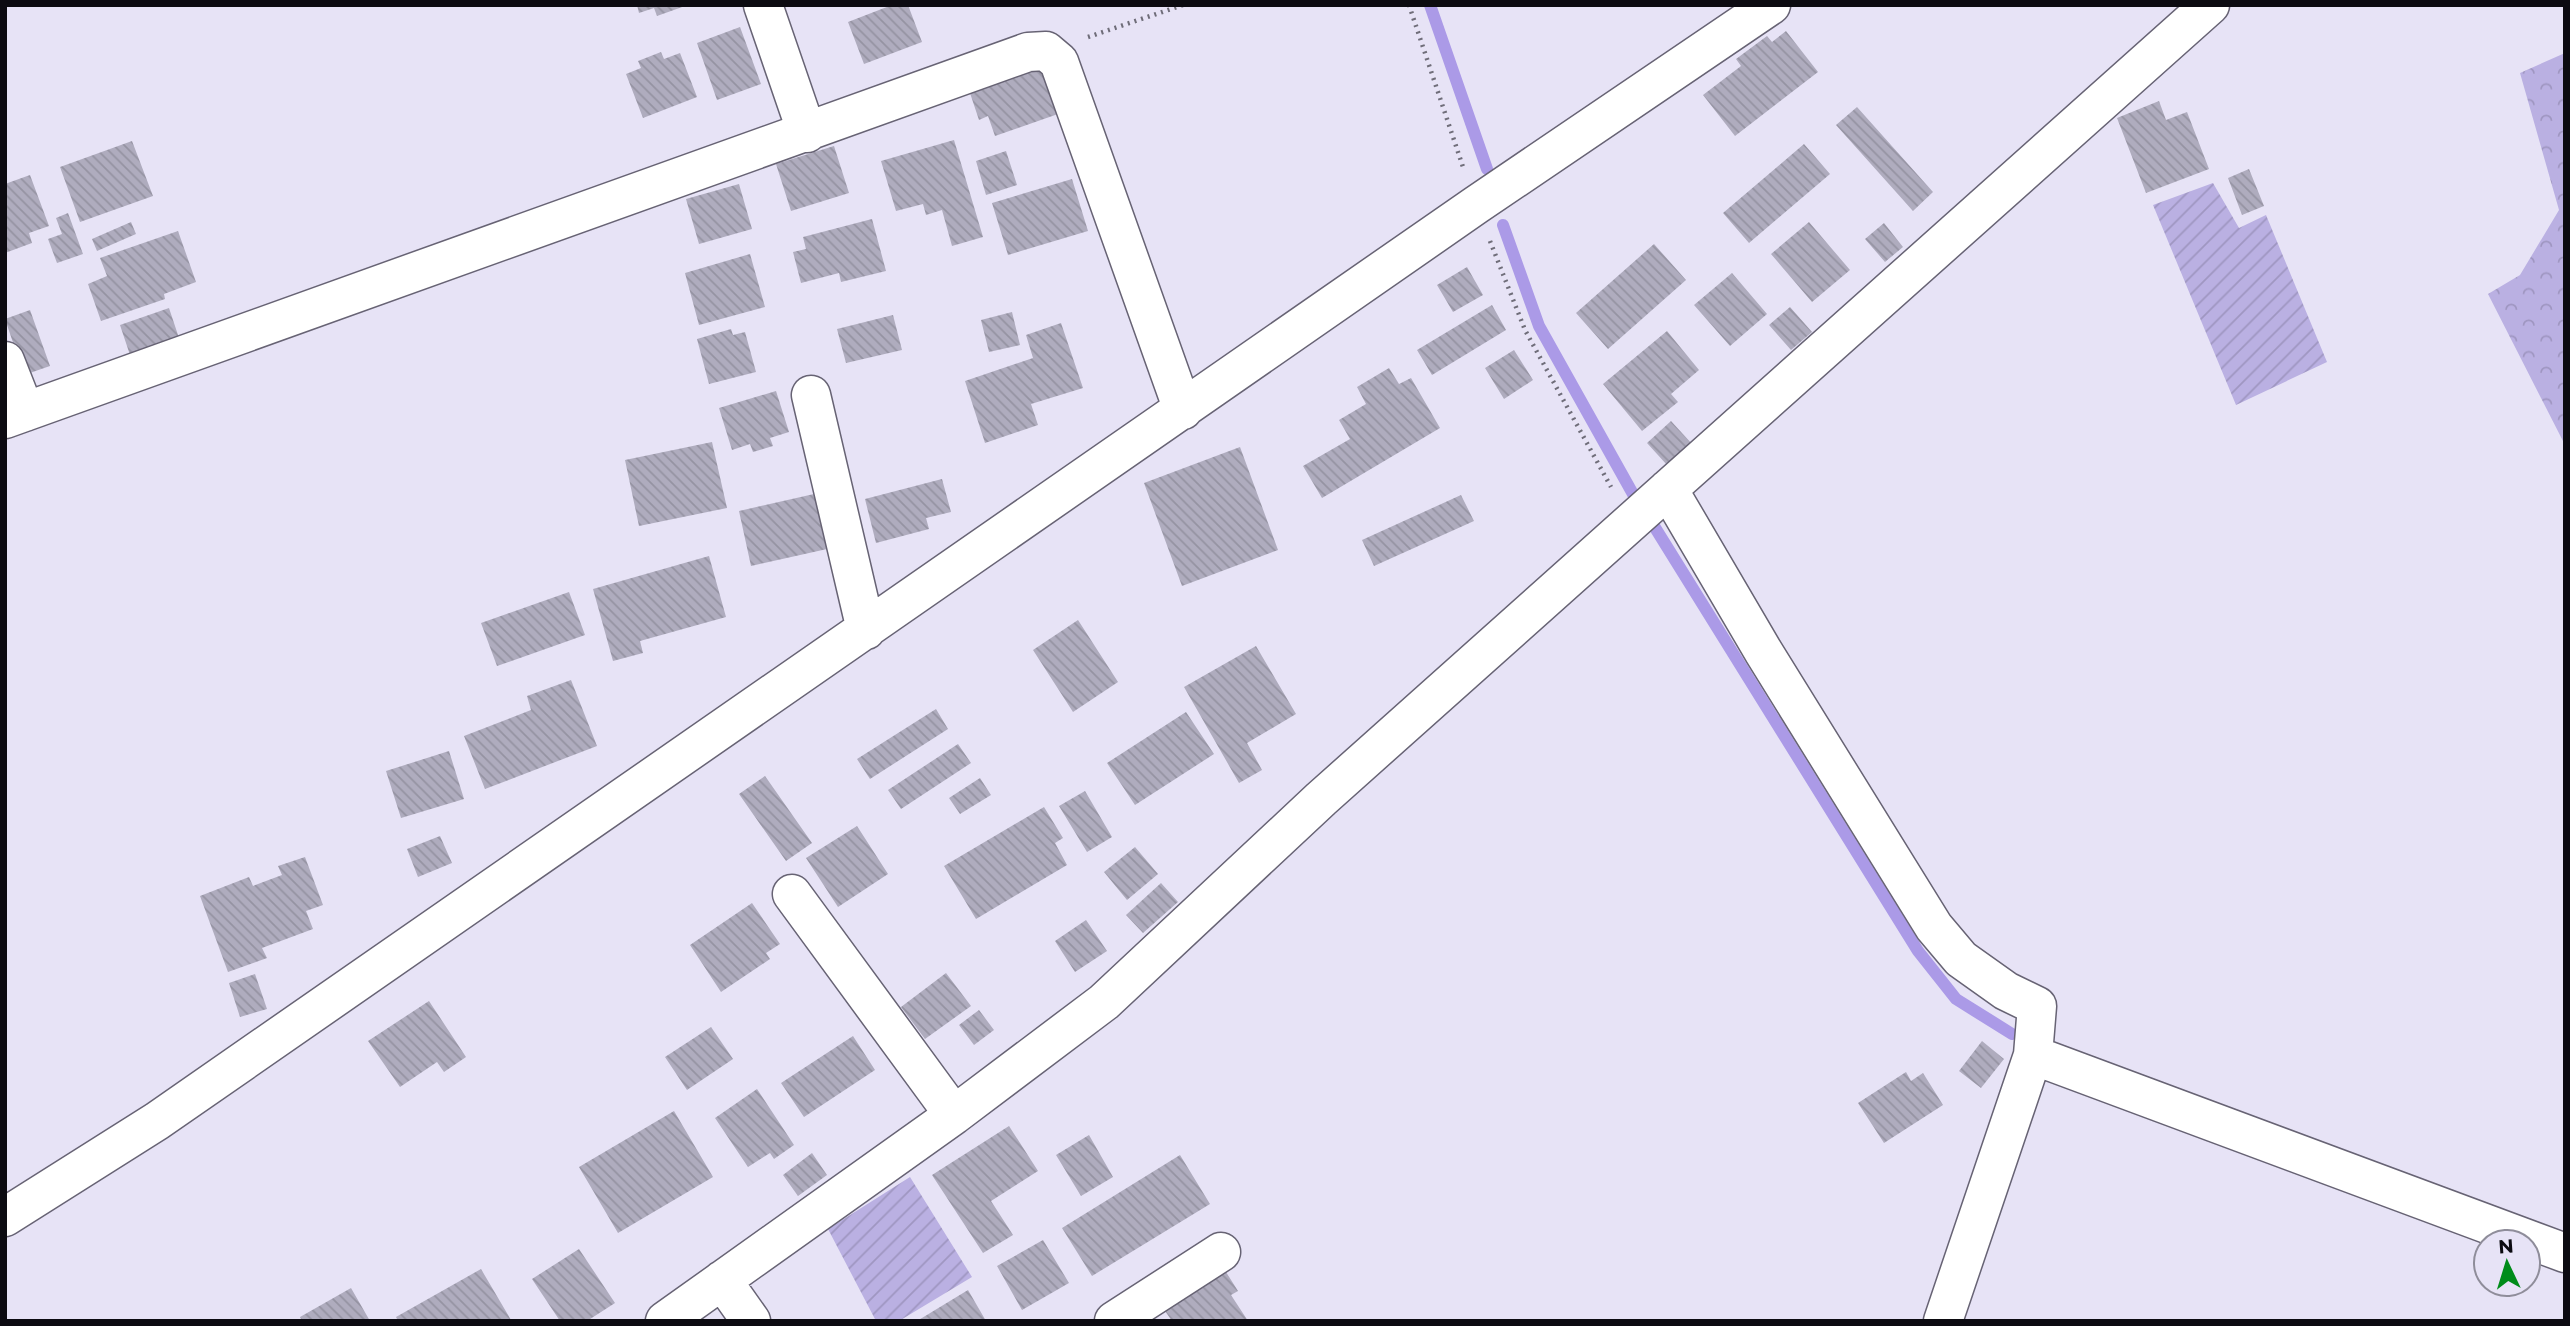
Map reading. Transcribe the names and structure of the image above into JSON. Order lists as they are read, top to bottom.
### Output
{
  "north": "top"
}
